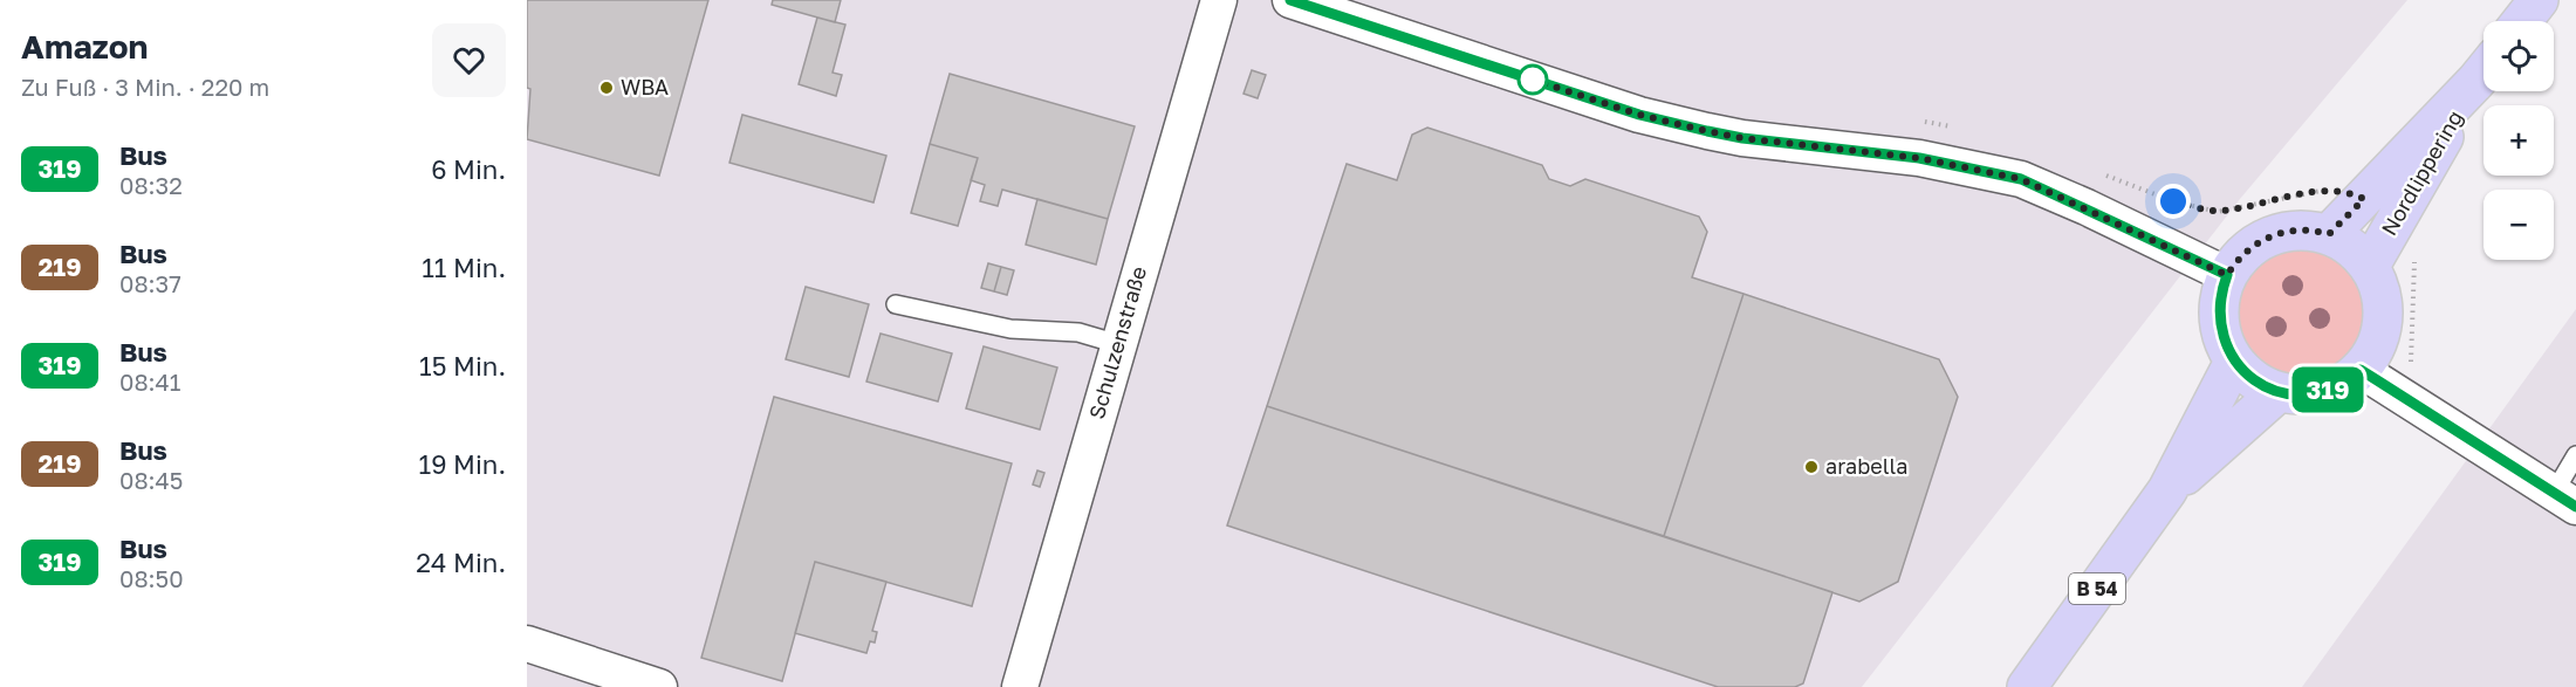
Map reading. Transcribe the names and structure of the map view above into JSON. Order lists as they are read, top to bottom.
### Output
{
  "streets": {
    "main road": ["Nordlippering", "B 54"],
    "street": ["Schulzenstraße"]
  },
  "crossings": [
    ["Nordlippering", "B 54"]
  ],
  "places": ["WBA", "arabella"],
  "lines": ["bus line 319"],
  "page": {
    "heading": ["Amazon", "Zu Fuß · 3 Min. · 220 m"],
    "on_map": "319",
    "map_buttons": ["+", "−"],
    "list": [
      {
        "mark": "319",
        "name": "Bus",
        "note": "08:32",
        "value": "6 Min."
      },
      {
        "mark": "219",
        "name": "Bus",
        "note": "08:37",
        "value": "11 Min."
      },
      {
        "mark": "319",
        "name": "Bus",
        "note": "08:41",
        "value": "15 Min."
      },
      {
        "mark": "219",
        "name": "Bus",
        "note": "08:45",
        "value": "19 Min."
      },
      {
        "mark": "319",
        "name": "Bus",
        "note": "08:50",
        "value": "24 Min."
      }
    ]
  }
}
